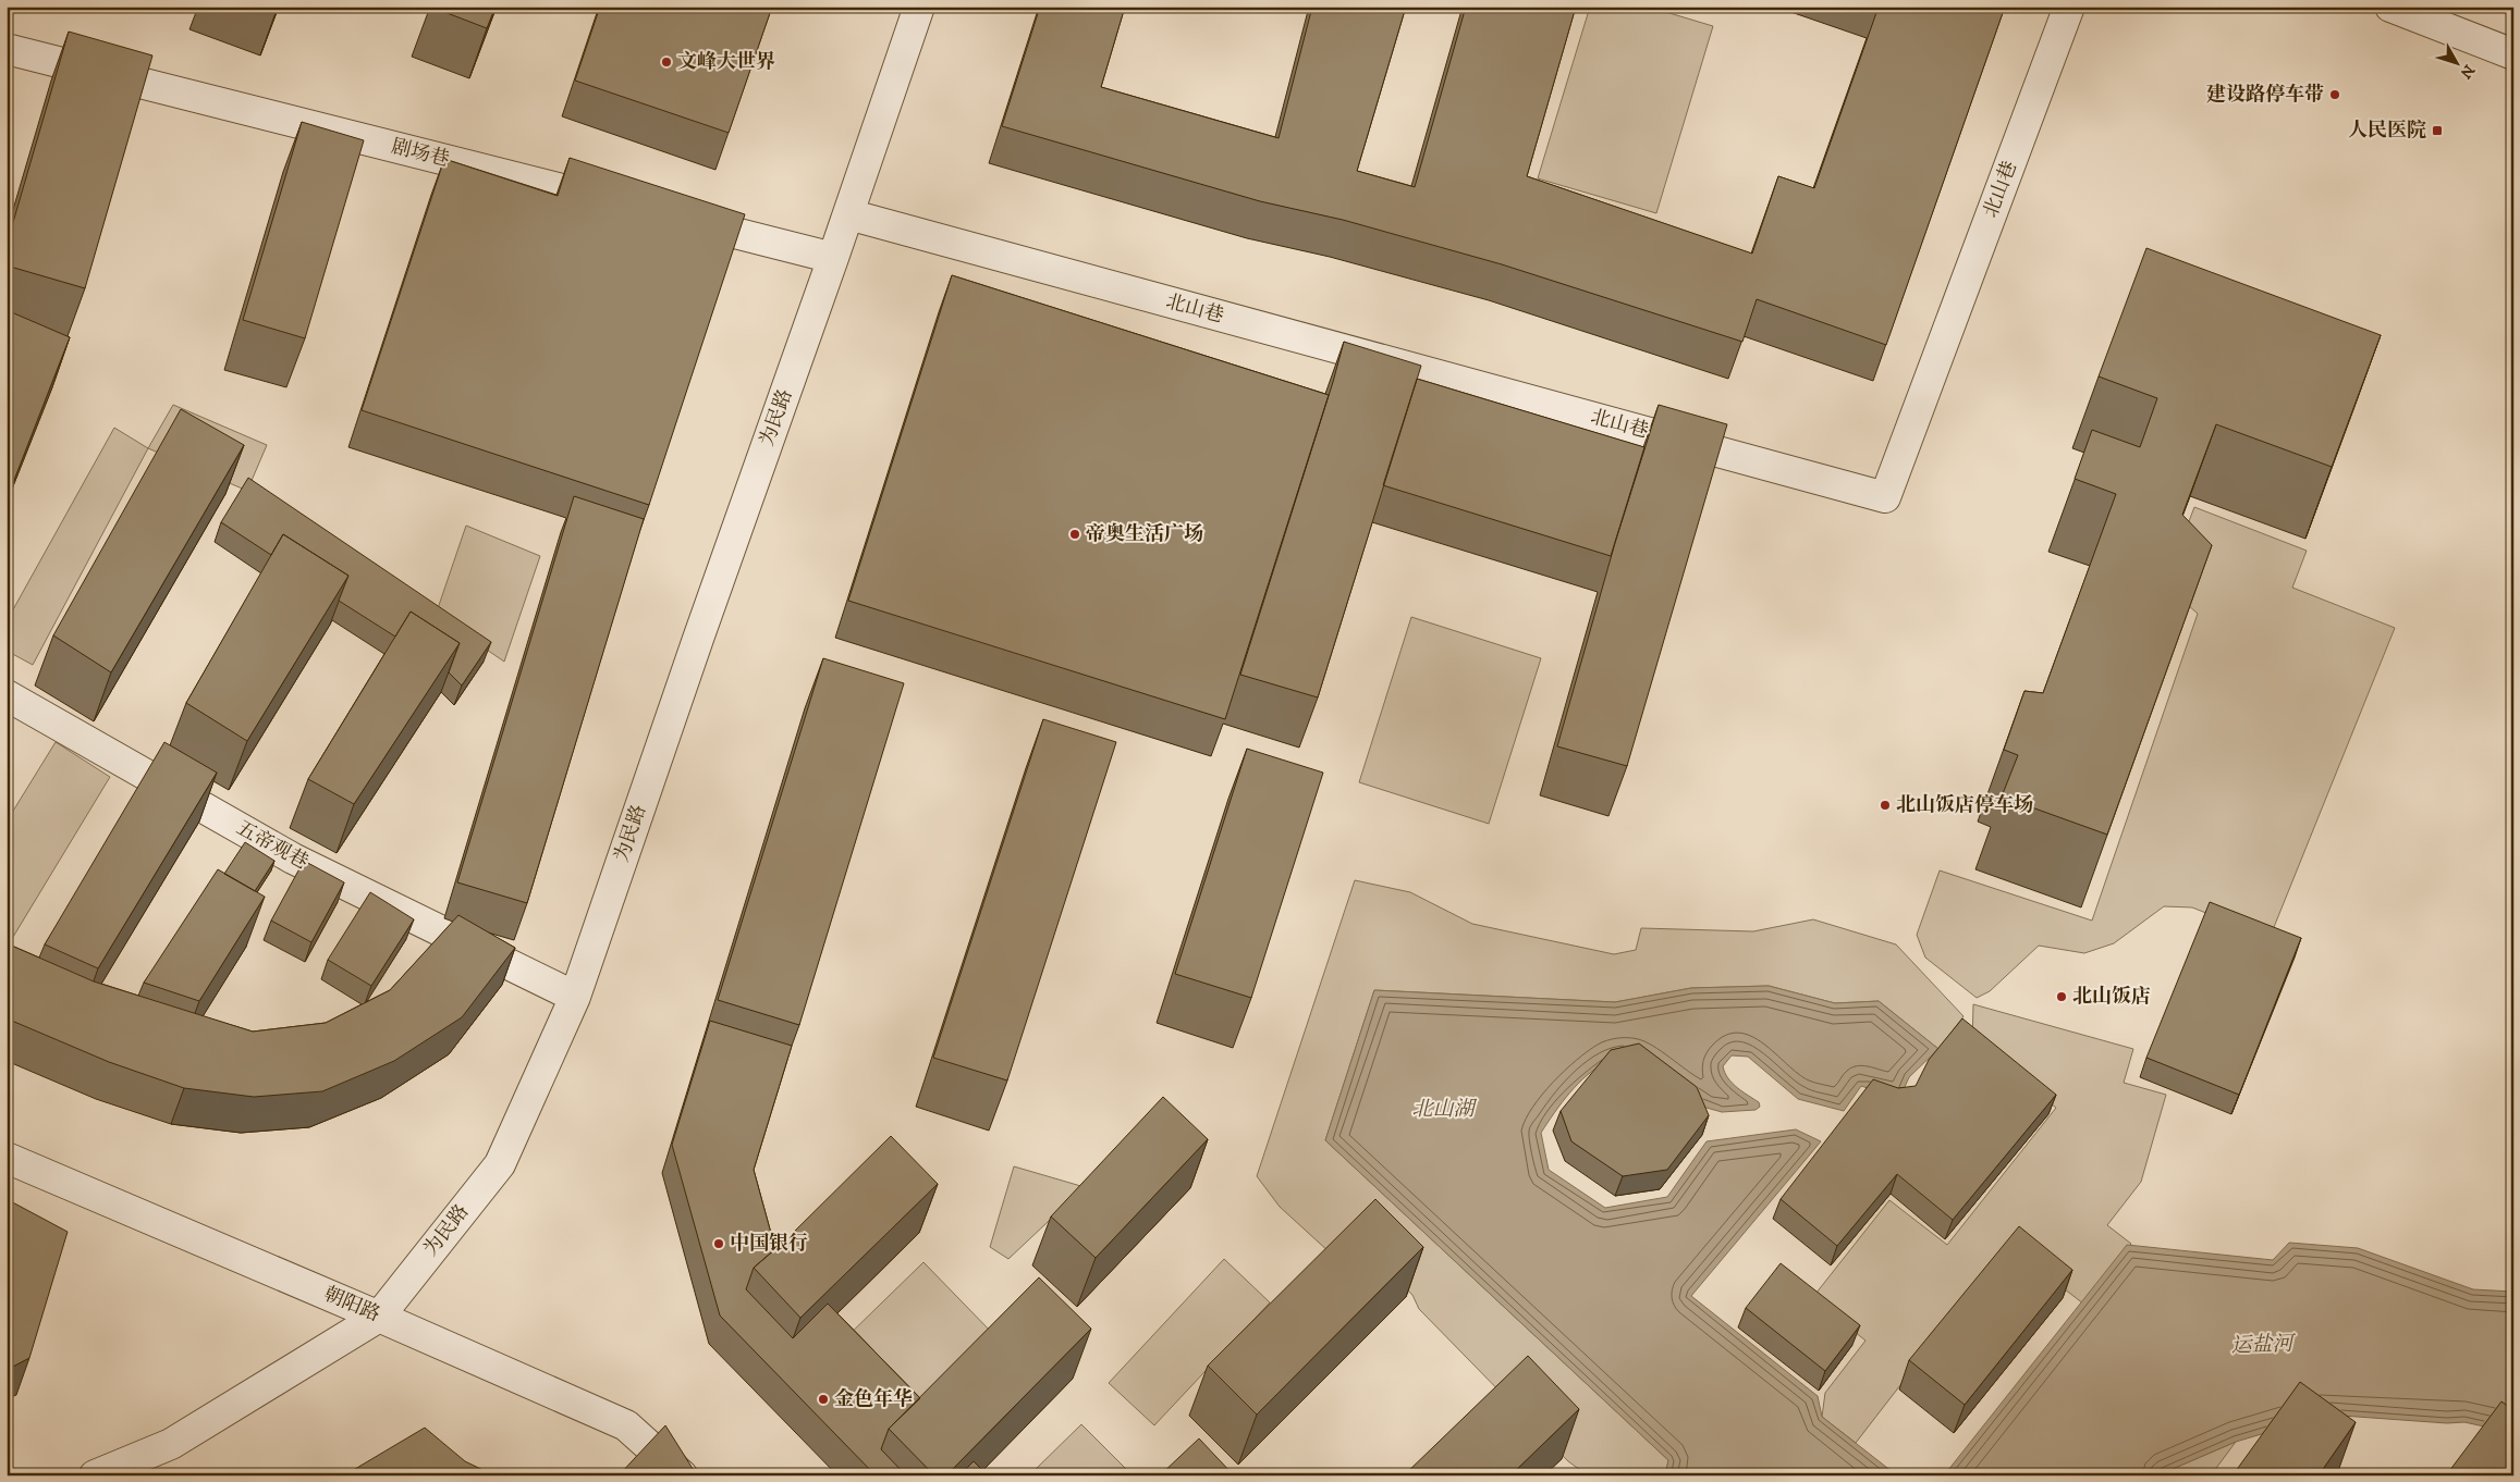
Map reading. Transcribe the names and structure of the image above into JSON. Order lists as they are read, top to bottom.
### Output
{
  "streets": {
    "street": [
      "剧场巷",
      "北山巷",
      "为民路",
      "五帝观巷",
      "朝阳路"
    ]
  },
  "crossings": [
    ["北山巷", "为民路"],
    ["为民路", "五帝观巷"],
    ["为民路", "朝阳路"]
  ],
  "water": ["北山湖", "运盐河"],
  "places": {
    "other": [
      "文峰大世界",
      "建设路停车带",
      "帝奥生活广场",
      "北山饭店停车场",
      "北山饭店",
      "中国银行",
      "金色年华"
    ],
    "transit": ["人民医院"]
  },
  "north": "bottom right"
}
